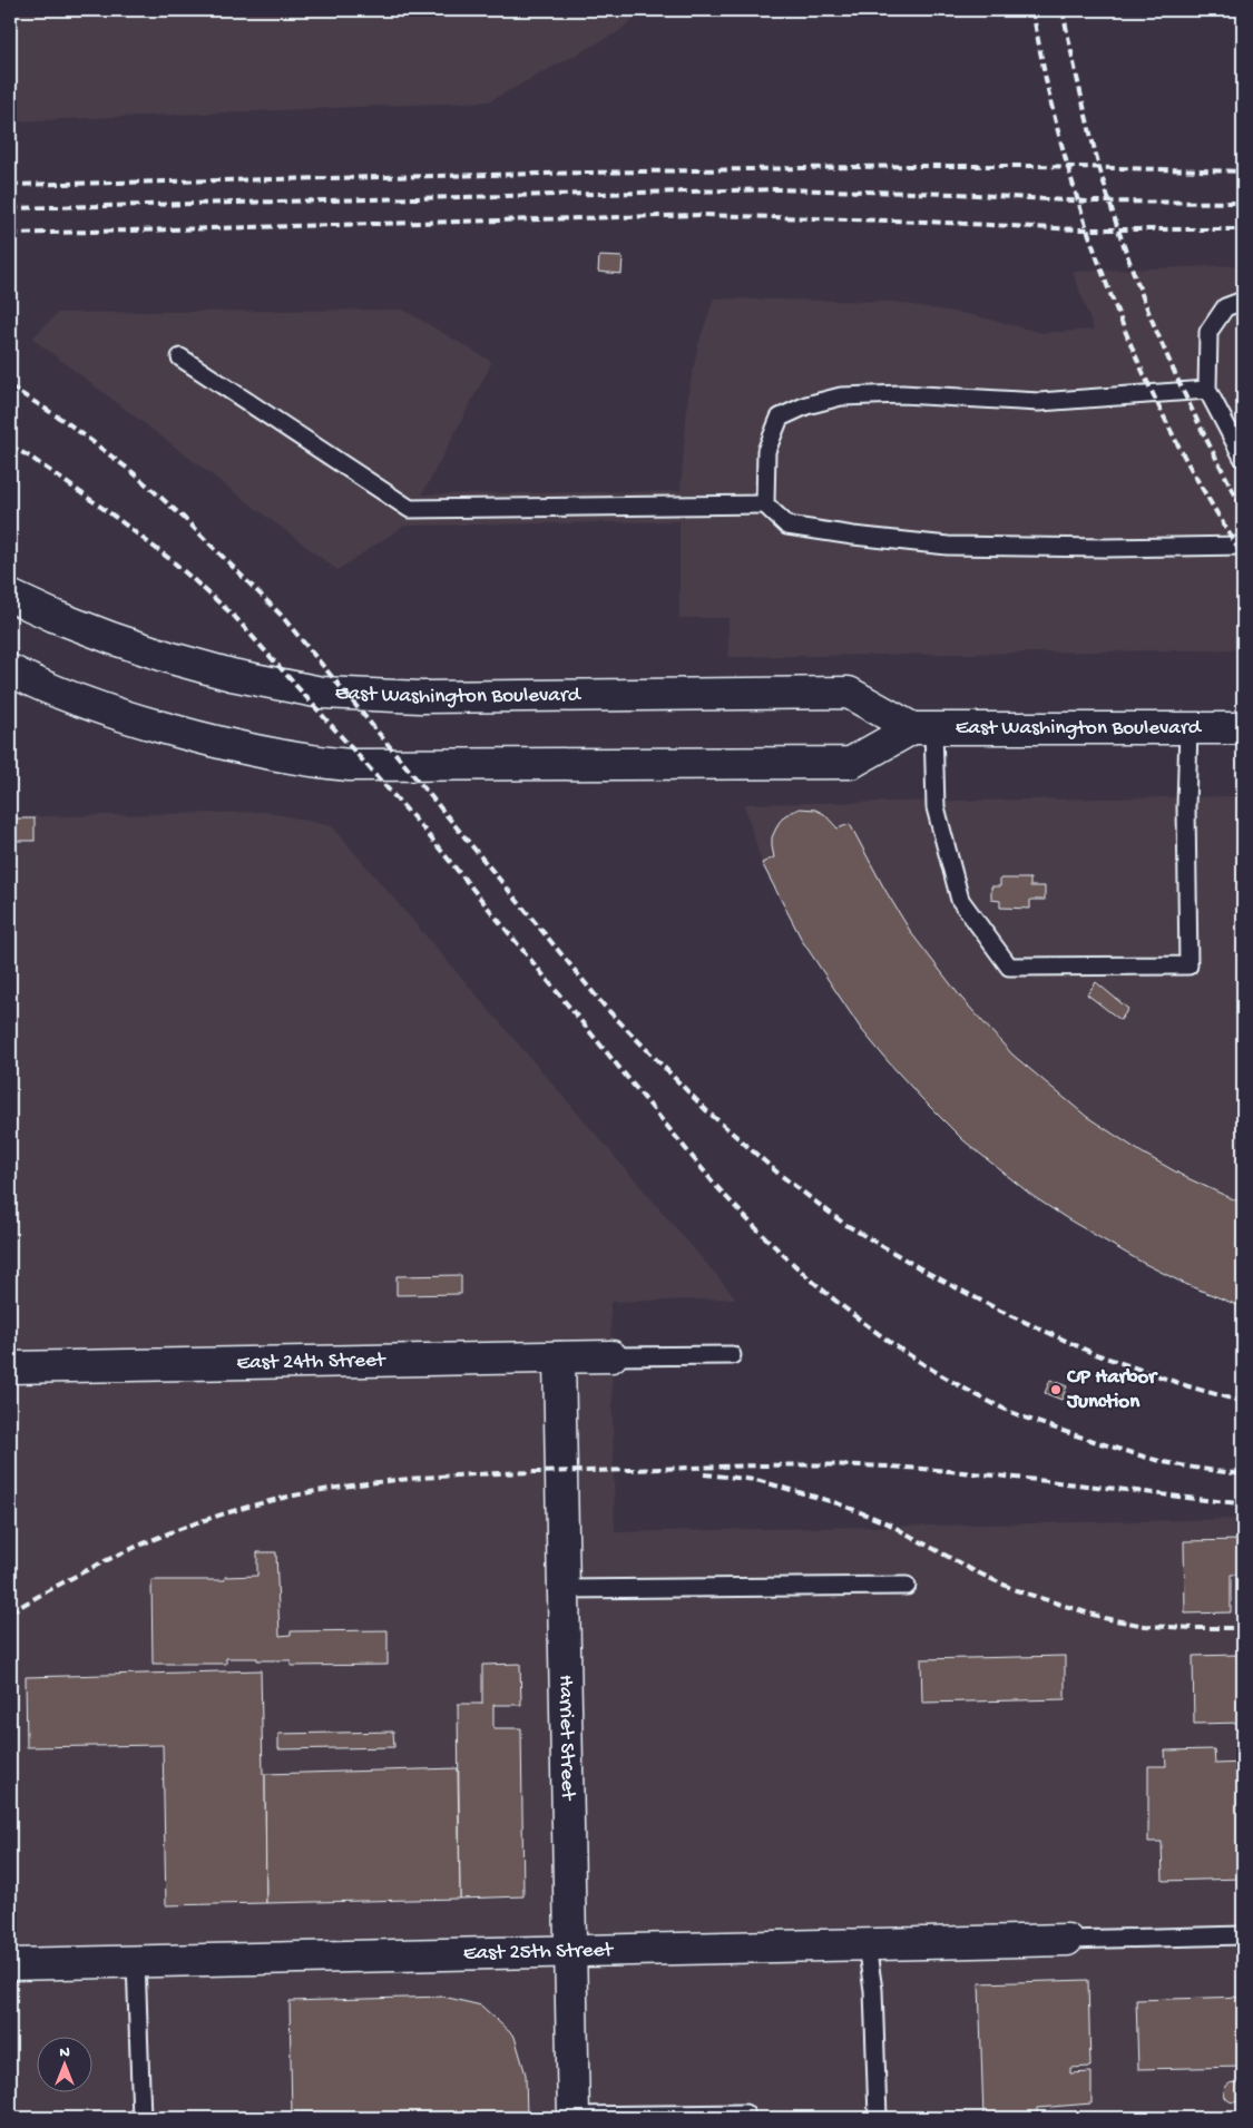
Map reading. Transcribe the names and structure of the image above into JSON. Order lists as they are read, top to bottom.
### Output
{
  "streets": {
    "street": [
      "East Washington Boulevard",
      "East 24th Street",
      "Harriet Street",
      "East 25th Street"
    ]
  },
  "crossings": [
    ["East 24th Street", "Harriet Street"],
    ["Harriet Street", "East 25th Street"]
  ],
  "places": ["CP Harbor Junction"],
  "north": "top"
}
